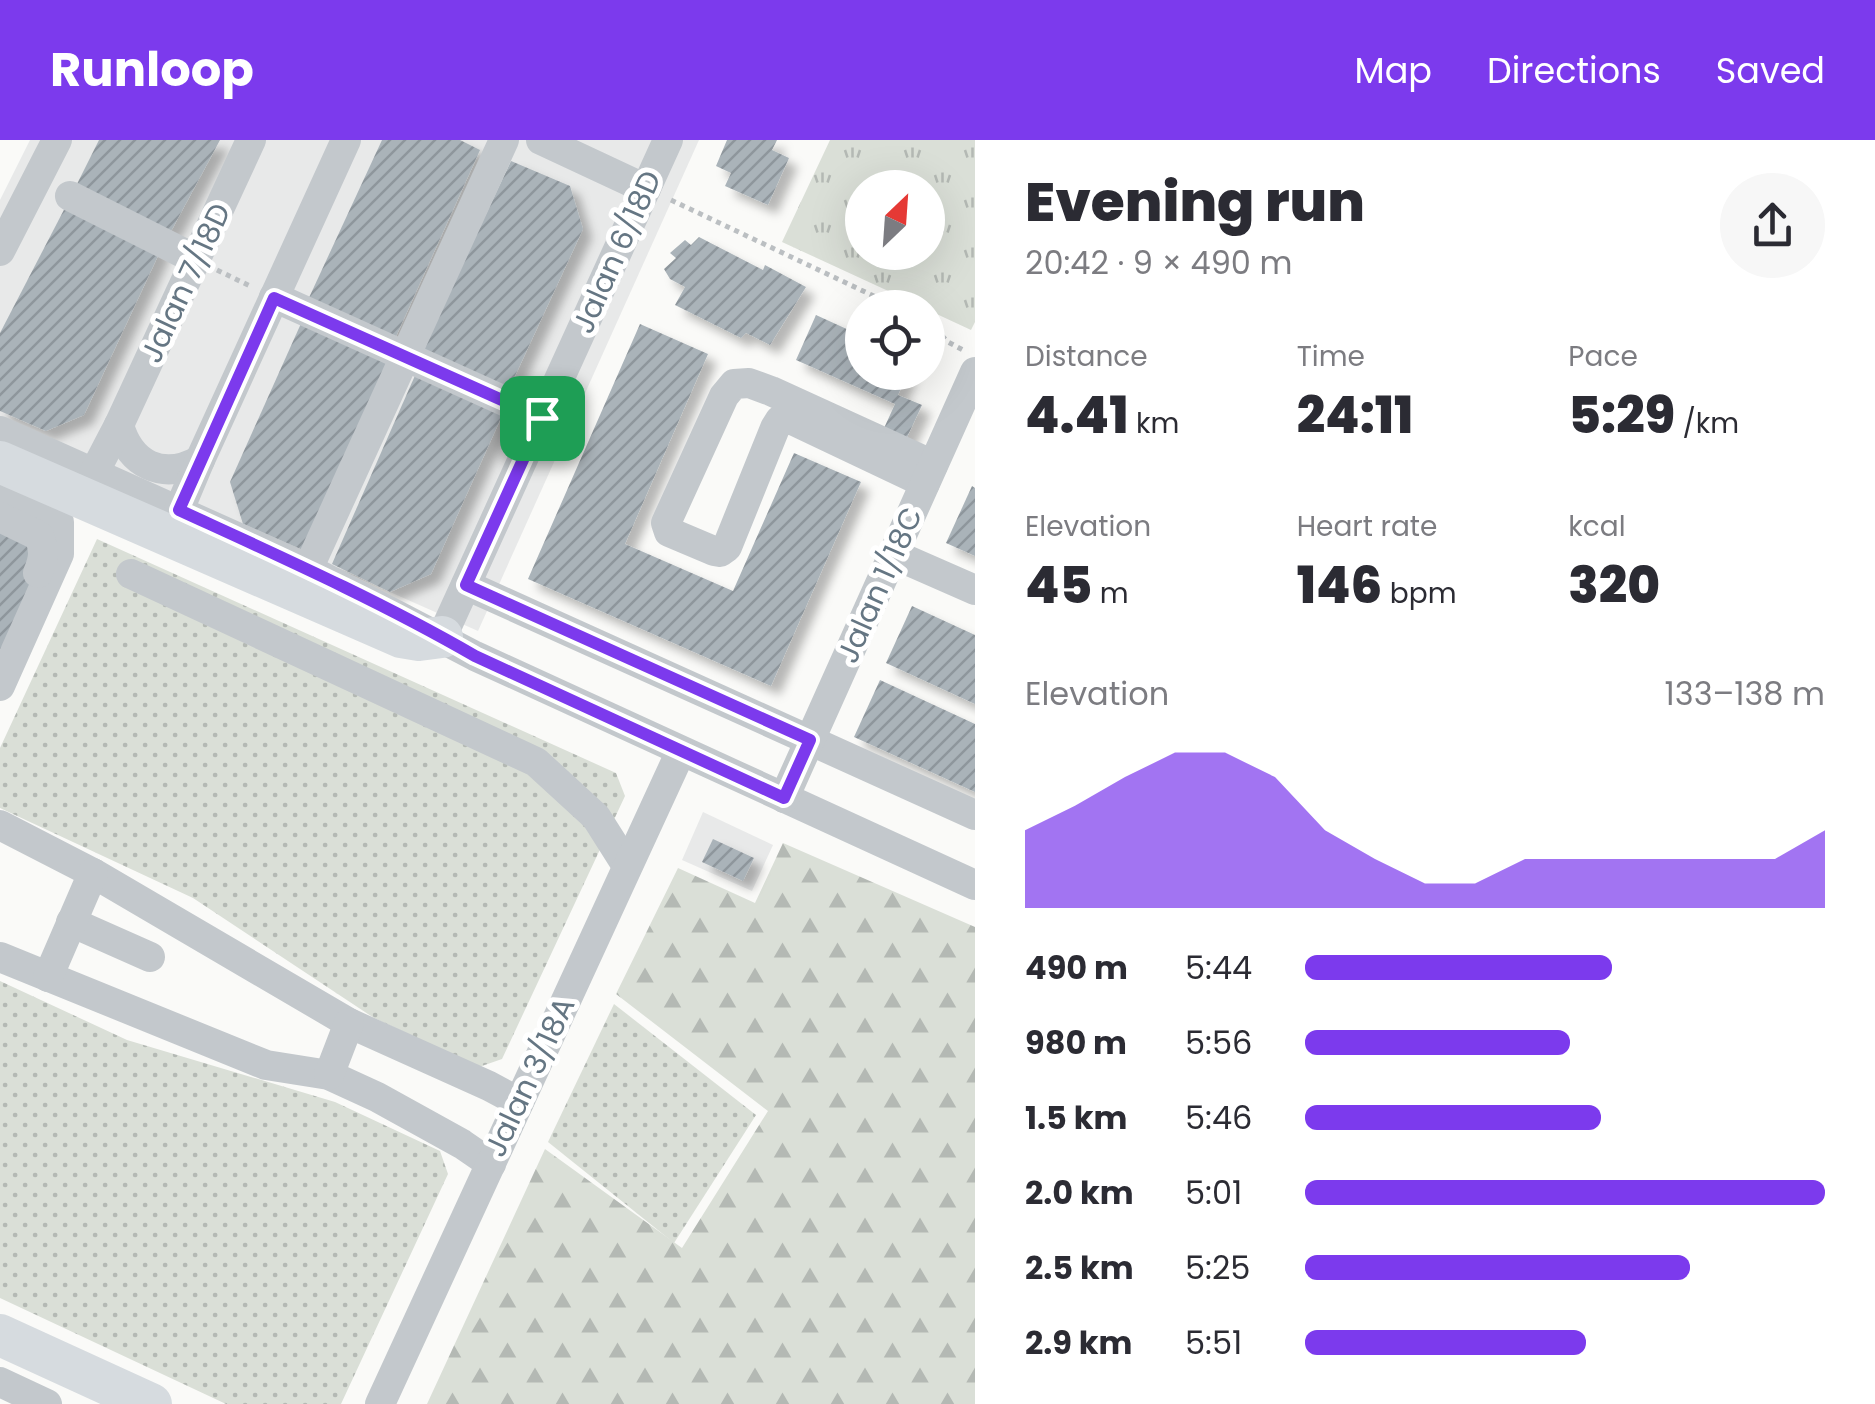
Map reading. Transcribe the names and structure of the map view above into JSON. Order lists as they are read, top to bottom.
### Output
{
  "streets": {
    "street": [
      "Jalan 6/18D",
      "Jalan 7/18D",
      "Jalan 1/18C",
      "Jalan 3/18A"
    ]
  },
  "north": "top right",
  "page": {
    "header": "Runloop",
    "nav": ["Map", "Directions", "Saved"],
    "heading": ["Evening run", "20:42 · 9 × 490 m"],
    "stats": [
      ["Distance", "4.41 km"],
      ["Time", "24:11"],
      ["Pace", "5:29 /km"],
      ["Elevation", "45 m"],
      ["Heart rate", "146 bpm"],
      ["kcal", "320"]
    ],
    "chart": ["Elevation", "133–138 m"],
    "list": [
      {
        "name": "490 m",
        "note": "5:44"
      },
      {
        "name": "980 m",
        "note": "5:56"
      },
      {
        "name": "1.5 km",
        "note": "5:46"
      },
      {
        "name": "2.0 km",
        "note": "5:01"
      },
      {
        "name": "2.5 km",
        "note": "5:25"
      },
      {
        "name": "2.9 km",
        "note": "5:51"
      }
    ]
  }
}
